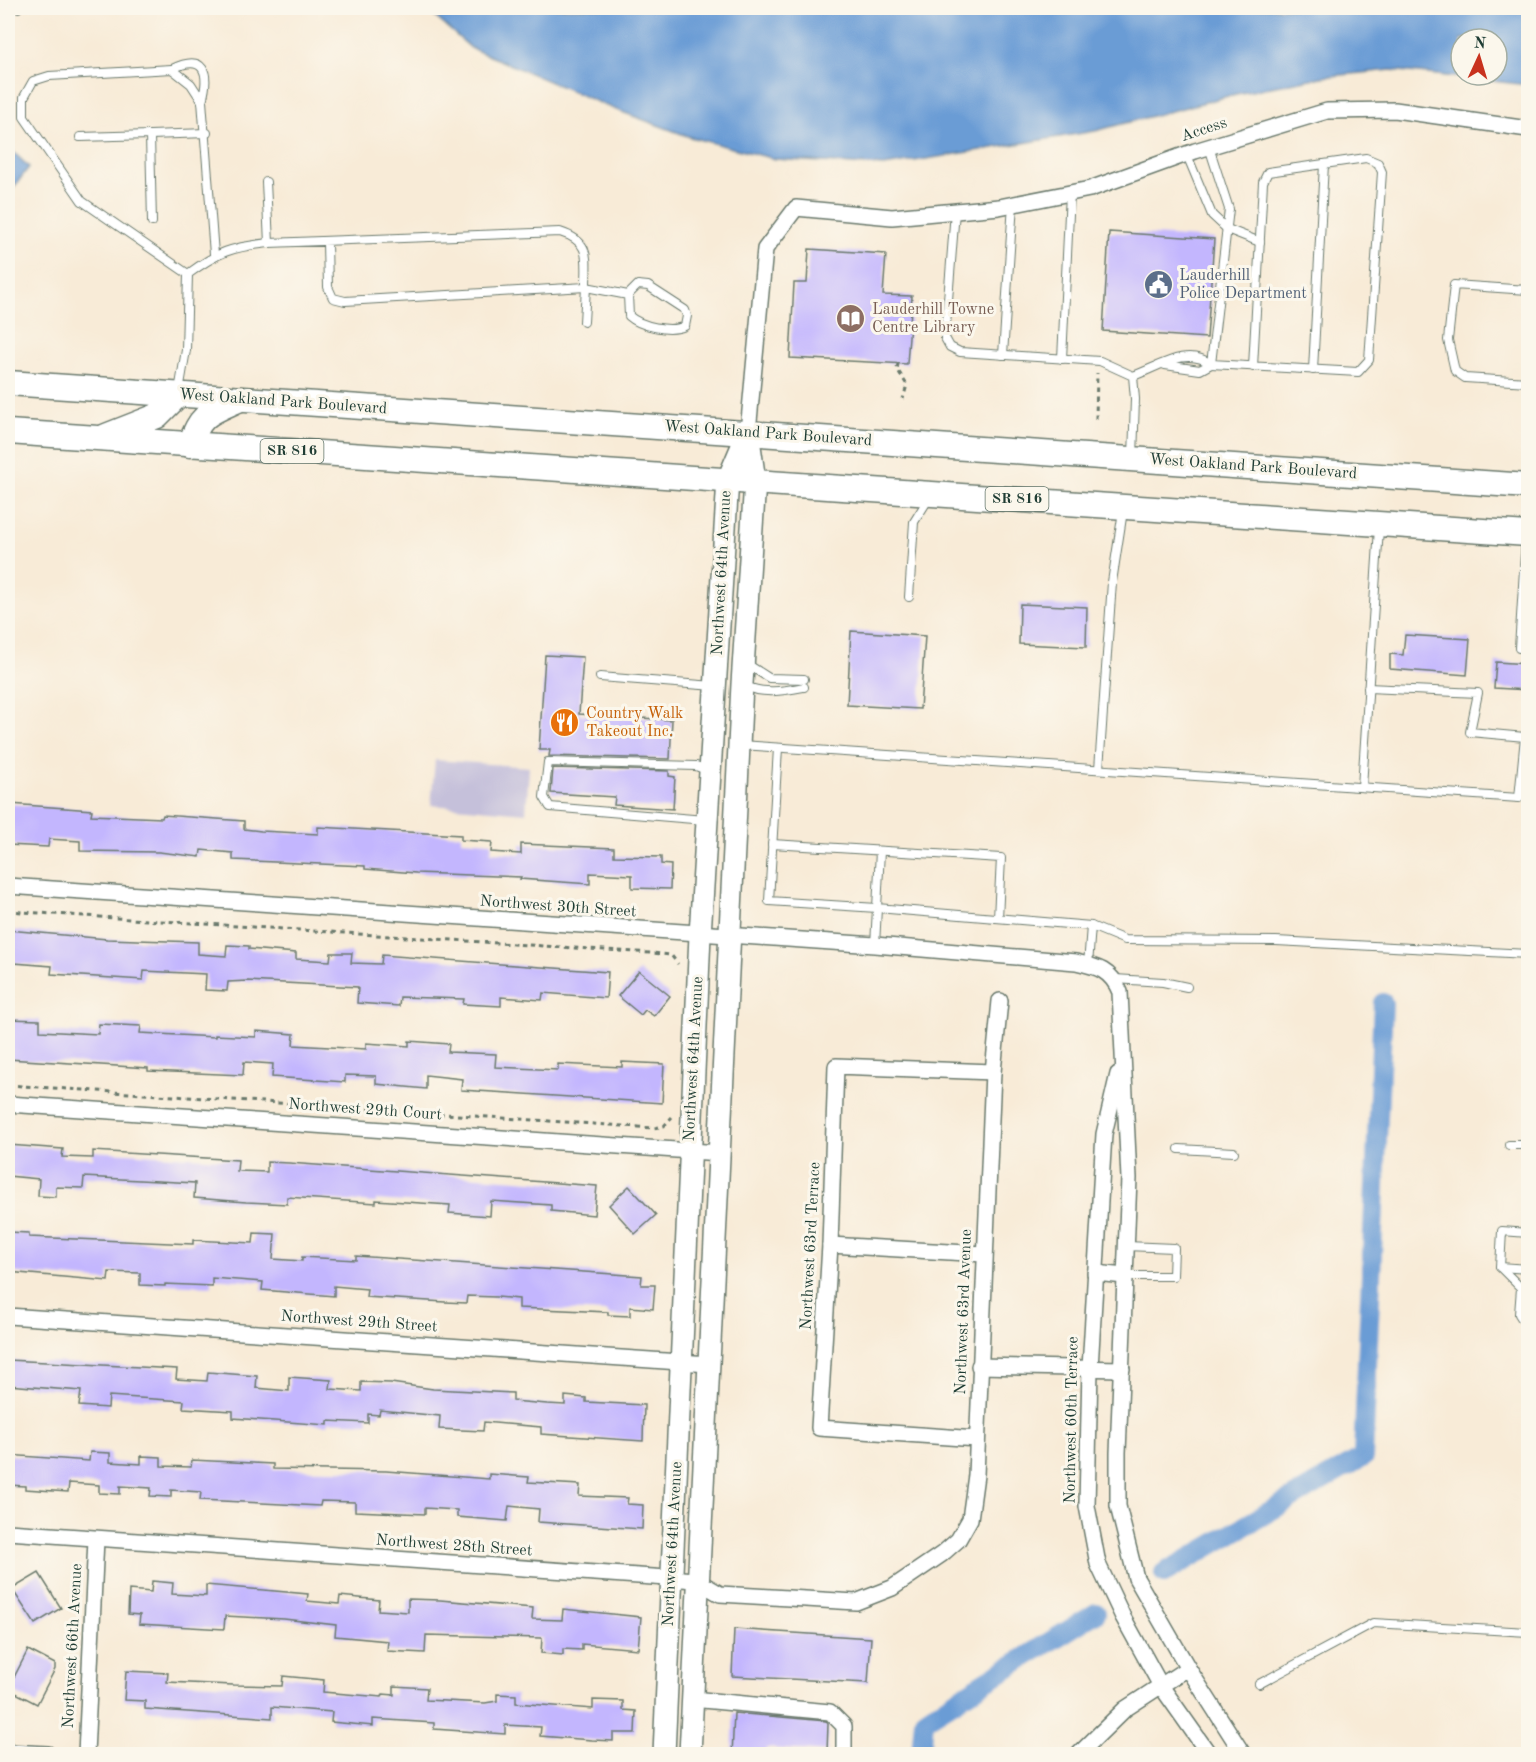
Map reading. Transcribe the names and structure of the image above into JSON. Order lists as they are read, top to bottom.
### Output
{
  "streets": {
    "main road": ["West Oakland Park Boulevard", "SR 816"],
    "street": [
      "Access",
      "Northwest 64th Avenue",
      "Northwest 30th Street",
      "Northwest 29th Court",
      "Northwest 63rd Terrace",
      "Northwest 63rd Avenue",
      "Northwest 29th Street",
      "Northwest 60th Terrace",
      "Northwest 28th Street",
      "Northwest 66th Avenue"
    ]
  },
  "crossings": [
    ["Access", "West Oakland Park Boulevard"],
    ["Access", "Northwest 64th Avenue"],
    ["West Oakland Park Boulevard", "Northwest 64th Avenue"],
    ["SR 816", "Northwest 64th Avenue"],
    ["Northwest 64th Avenue", "Northwest 30th Street"],
    ["Northwest 64th Avenue", "Northwest 29th Court"],
    ["Northwest 64th Avenue", "Northwest 29th Street"],
    ["Northwest 64th Avenue", "Northwest 28th Street"],
    ["Northwest 30th Street", "Northwest 60th Terrace"],
    ["Northwest 63rd Terrace", "Northwest 63rd Avenue"],
    ["Northwest 63rd Avenue", "Northwest 28th Street"],
    ["Northwest 28th Street", "Northwest 66th Avenue"]
  ],
  "places": {
    "public building": ["Lauderhill Police Department"],
    "library": ["Lauderhill Towne Centre Library"],
    "restaurant": ["Country Walk Takeout Inc."]
  },
  "north": "top"
}
